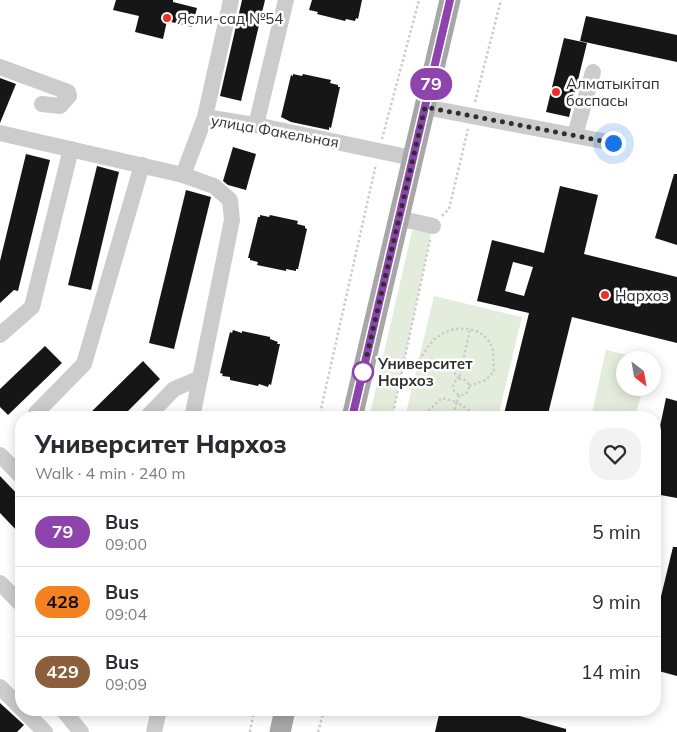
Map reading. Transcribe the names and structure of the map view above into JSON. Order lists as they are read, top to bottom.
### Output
{
  "streets": {
    "street": ["улица Факельная"]
  },
  "places": [
    "Ясли-сад №54",
    "Алматыкітап баспасы",
    "Нархоз",
    "Университет Нархоз"
  ],
  "lines": ["bus line 79"],
  "north": "bottom right",
  "page": {
    "on_map": "79",
    "heading": ["Университет Нархоз", "Walk · 4 min · 240 m"],
    "list": [
      {
        "mark": "79",
        "name": "Bus",
        "note": "09:00",
        "value": "5 min"
      },
      {
        "mark": "428",
        "name": "Bus",
        "note": "09:04",
        "value": "9 min"
      },
      {
        "mark": "429",
        "name": "Bus",
        "note": "09:09",
        "value": "14 min"
      }
    ]
  }
}
